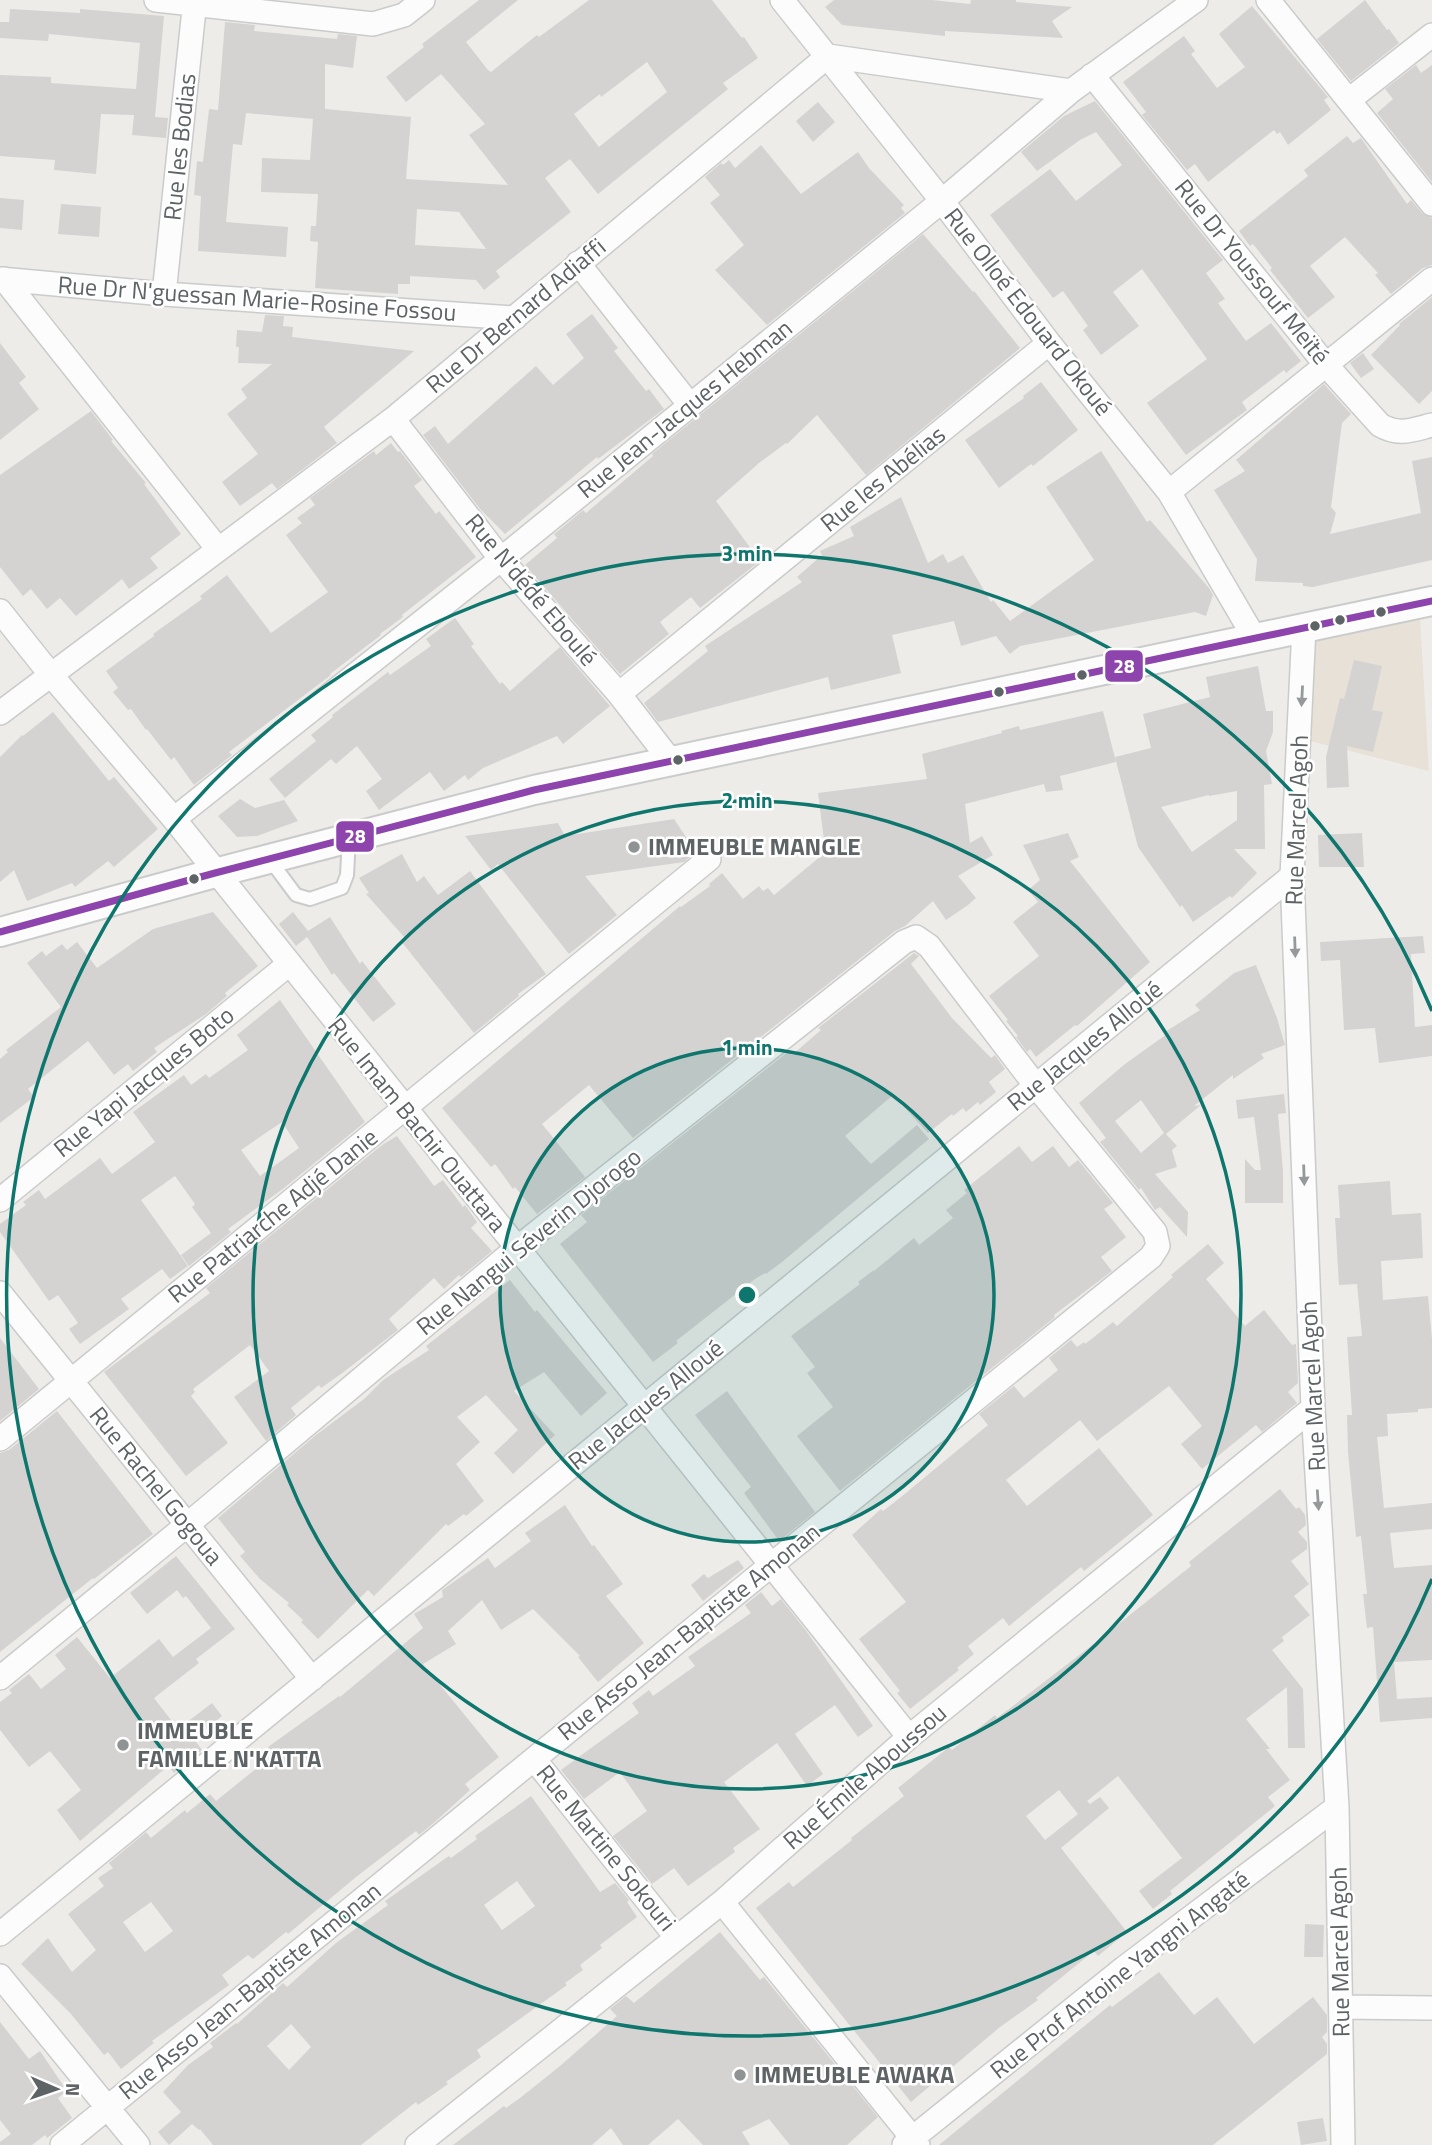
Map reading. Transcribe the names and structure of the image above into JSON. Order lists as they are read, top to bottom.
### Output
{
  "streets": {
    "street": [
      "Rue les Bodias",
      "Rue Dr Youssouf Meïté",
      "Rue Dr N'guessan Marie-Rosine Fossou",
      "Rue Olloé Edouard Okoué",
      "Rue Dr Bernard Adiaffi",
      "Rue Jean-Jacques Hebman",
      "Rue les Abélias",
      "Rue N'dédé Eboulé",
      "Rue Marcel Agoh",
      "Rue Jacques Alloué",
      "Rue Yapi Jacques Boto",
      "Rue Imam Bachir Ouattara",
      "Rue Patriarche Adjé Danie",
      "Rue Nangui Séverin Djorogo",
      "Rue Rachel Gogoua",
      "Rue Asso Jean-Baptiste Amonan",
      "Rue Émile Aboussou",
      "Rue Martine Sokouri",
      "Rue Prof Antoine Yangni Angaté"
    ]
  },
  "crossings": [
    ["Rue les Bodias", "Rue Dr N'guessan Marie-Rosine Fossou"],
    ["Rue Dr Youssouf Meïté", "Rue Jean-Jacques Hebman"],
    ["Rue Dr N'guessan Marie-Rosine Fossou", "Rue Dr Bernard Adiaffi"],
    ["Rue Olloé Edouard Okoué", "Rue Dr Bernard Adiaffi"],
    ["Rue Olloé Edouard Okoué", "Rue Jean-Jacques Hebman"],
    ["Rue Olloé Edouard Okoué", "Rue les Abélias"],
    ["Rue Dr Bernard Adiaffi", "Rue N'dédé Eboulé"],
    ["Rue Dr Bernard Adiaffi", "Rue Imam Bachir Ouattara"],
    ["Rue Jean-Jacques Hebman", "Rue N'dédé Eboulé"],
    ["Rue Jean-Jacques Hebman", "Rue Imam Bachir Ouattara"],
    ["Rue les Abélias", "Rue N'dédé Eboulé"],
    ["Rue Marcel Agoh", "Rue Jacques Alloué"],
    ["Rue Marcel Agoh", "Rue Émile Aboussou"],
    ["Rue Marcel Agoh", "Rue Prof Antoine Yangni Angaté"],
    ["Rue Jacques Alloué", "Rue Imam Bachir Ouattara"],
    ["Rue Jacques Alloué", "Rue Nangui Séverin Djorogo"],
    ["Rue Jacques Alloué", "Rue Rachel Gogoua"],
    ["Rue Jacques Alloué", "Rue Asso Jean-Baptiste Amonan"],
    ["Rue Yapi Jacques Boto", "Rue Imam Bachir Ouattara"],
    ["Rue Imam Bachir Ouattara", "Rue Patriarche Adjé Danie"],
    ["Rue Imam Bachir Ouattara", "Rue Nangui Séverin Djorogo"],
    ["Rue Imam Bachir Ouattara", "Rue Asso Jean-Baptiste Amonan"],
    ["Rue Imam Bachir Ouattara", "Rue Émile Aboussou"],
    ["Rue Patriarche Adjé Danie", "Rue Rachel Gogoua"],
    ["Rue Nangui Séverin Djorogo", "Rue Rachel Gogoua"],
    ["Rue Nangui Séverin Djorogo", "Rue Asso Jean-Baptiste Amonan"],
    ["Rue Asso Jean-Baptiste Amonan", "Rue Martine Sokouri"],
    ["Rue Émile Aboussou", "Rue Martine Sokouri"]
  ],
  "one_way": ["Rue Marcel Agoh"],
  "places": ["IMMEUBLE MANGLE", "IMMEUBLE FAMILLE N'KATTA", "IMMEUBLE AWAKA"],
  "lines": ["transit line 28"],
  "north": "right",
  "rings": ["3 min", "2 min", "1 min"]
}
